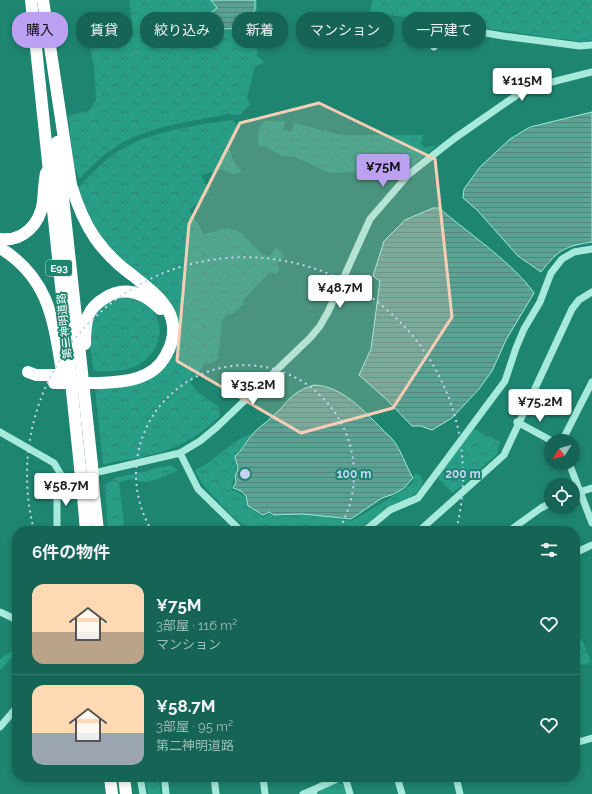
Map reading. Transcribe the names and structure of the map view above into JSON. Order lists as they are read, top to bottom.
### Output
{
  "streets": {
    "highway": ["E93", "第二神明道路"]
  },
  "north": "bottom left",
  "page": {
    "chip": [
      "購入",
      "賃貸",
      "絞り込み",
      "新着",
      "マンション",
      "一戸建て"
    ],
    "price": [
      "¥115M",
      "¥75M",
      "¥48.7M",
      "¥35.2M",
      "¥75.2M",
      "¥58.7M"
    ],
    "heading": "6件の物件",
    "list": [
      {
        "name": "¥75M",
        "note": "3部屋 · 116 m² · マンション"
      },
      {
        "name": "¥58.7M",
        "note": "3部屋 · 95 m² · 第二神明道路"
      }
    ]
  },
  "rings": ["100 m", "200 m"]
}
